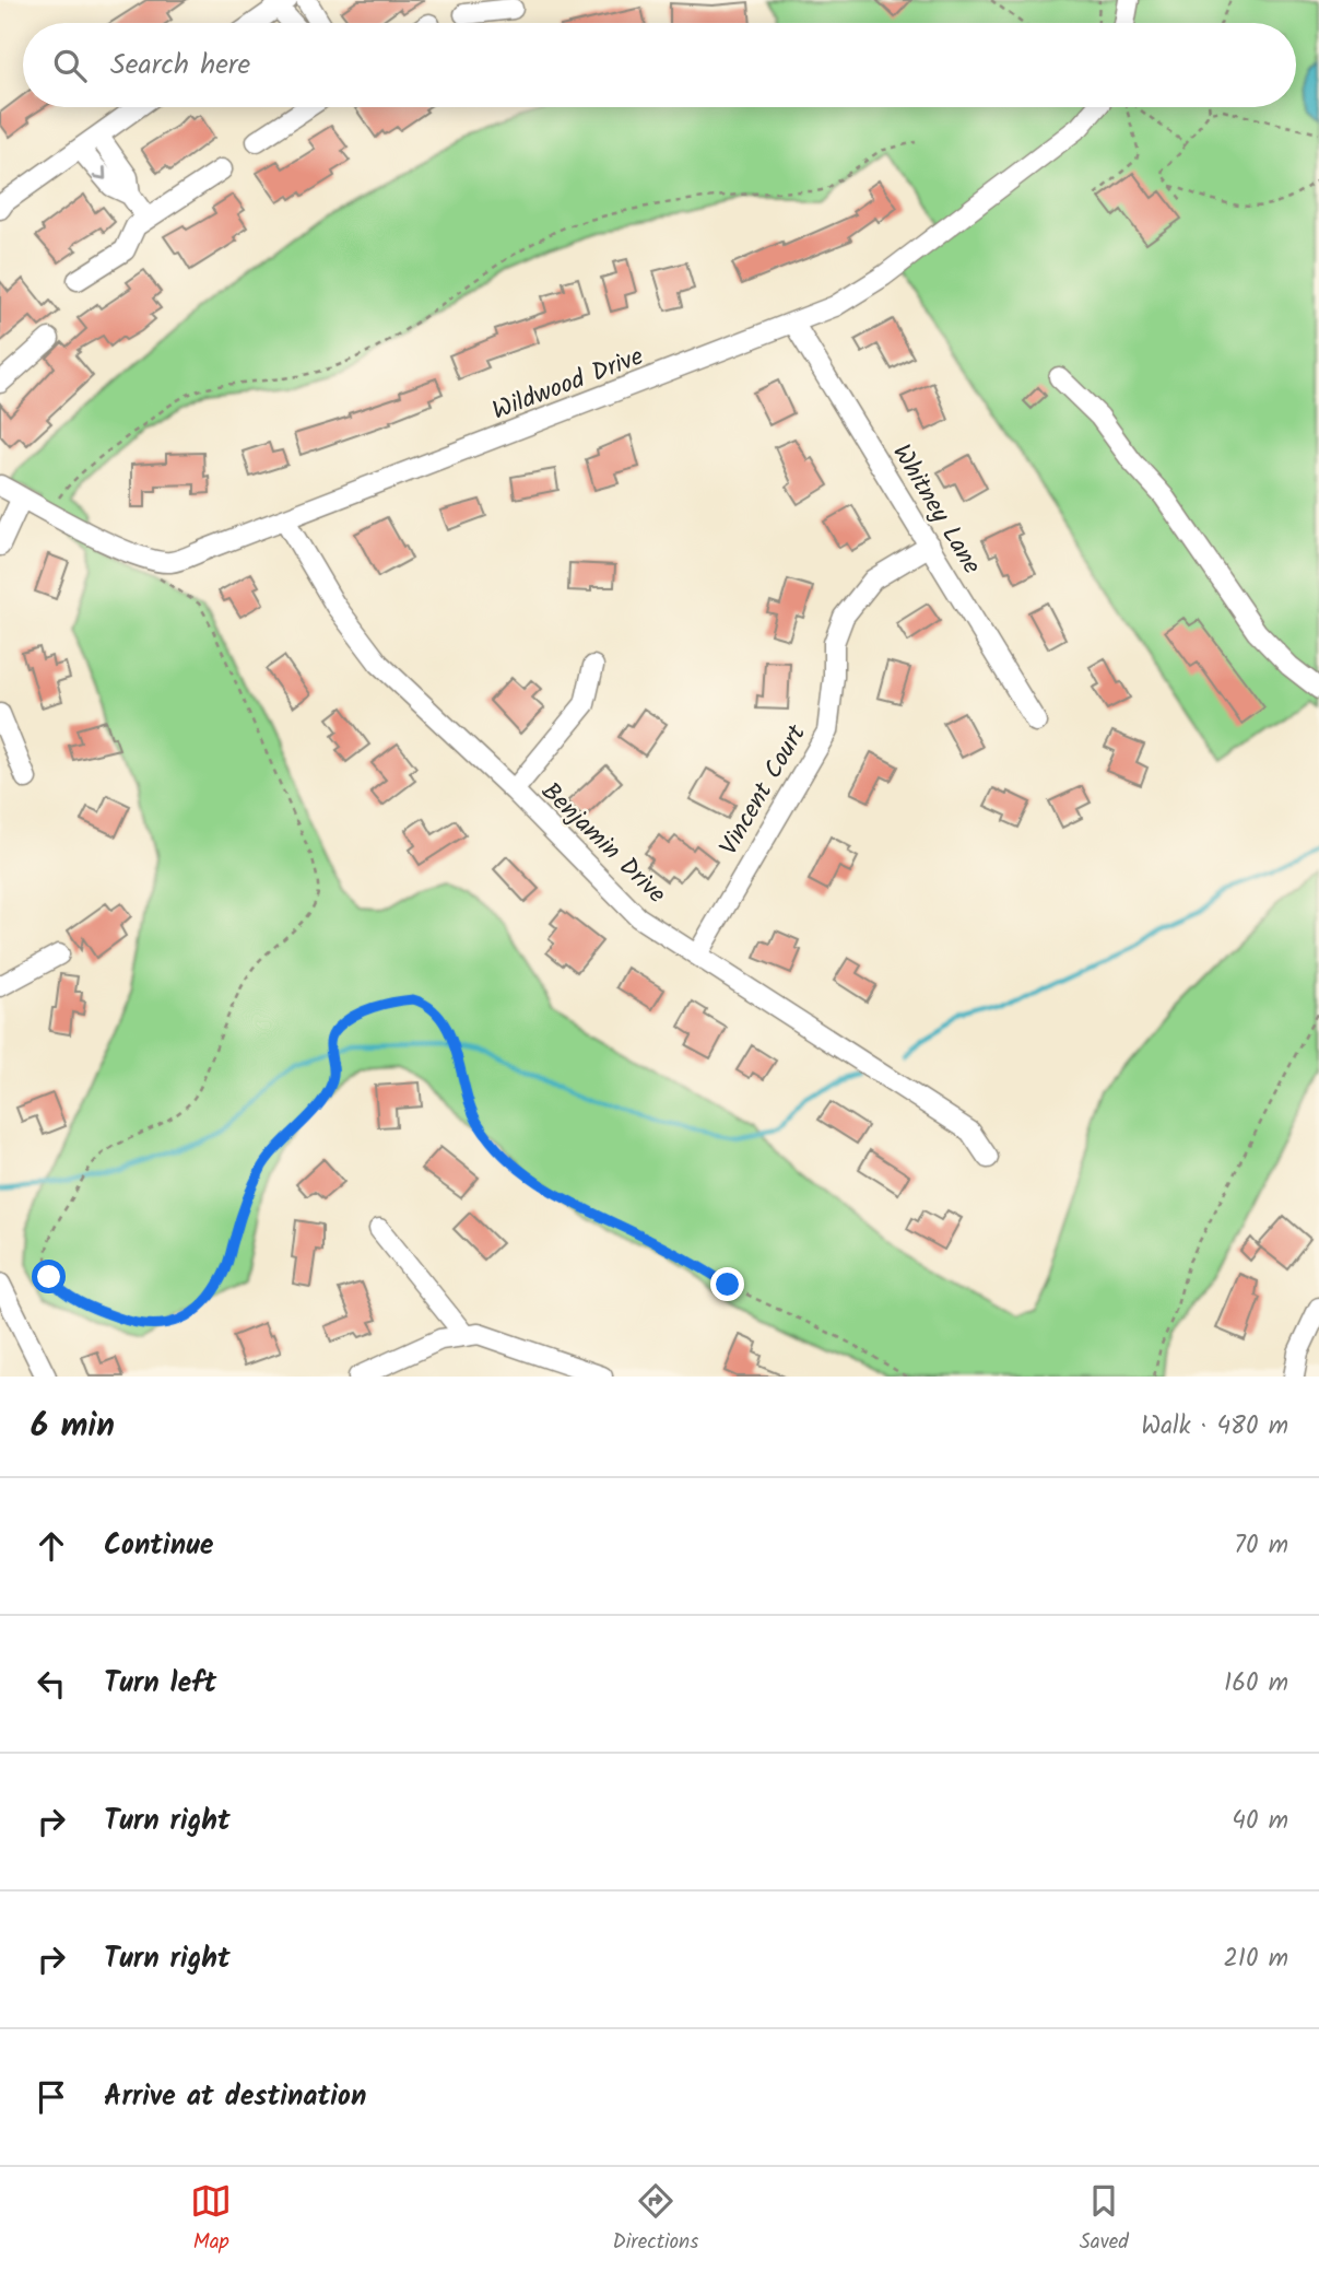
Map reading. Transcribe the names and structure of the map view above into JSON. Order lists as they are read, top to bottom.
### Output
{
  "streets": {
    "street": [
      "Wildwood Drive",
      "Whitney Lane",
      "Vincent Court",
      "Benjamin Drive"
    ]
  },
  "crossings": [
    ["Wildwood Drive", "Whitney Lane"],
    ["Wildwood Drive", "Benjamin Drive"],
    ["Whitney Lane", "Vincent Court"],
    ["Vincent Court", "Benjamin Drive"]
  ],
  "page": {
    "search": "Search here",
    "heading": ["6 min", "Walk · 480 m"],
    "list": [
      ["Continue", "70 m"],
      ["Turn left", "160 m"],
      ["Turn right", "40 m"],
      ["Turn right", "210 m"],
      "Arrive at destination"
    ],
    "nav": ["Map", "Directions", "Saved"]
  }
}
